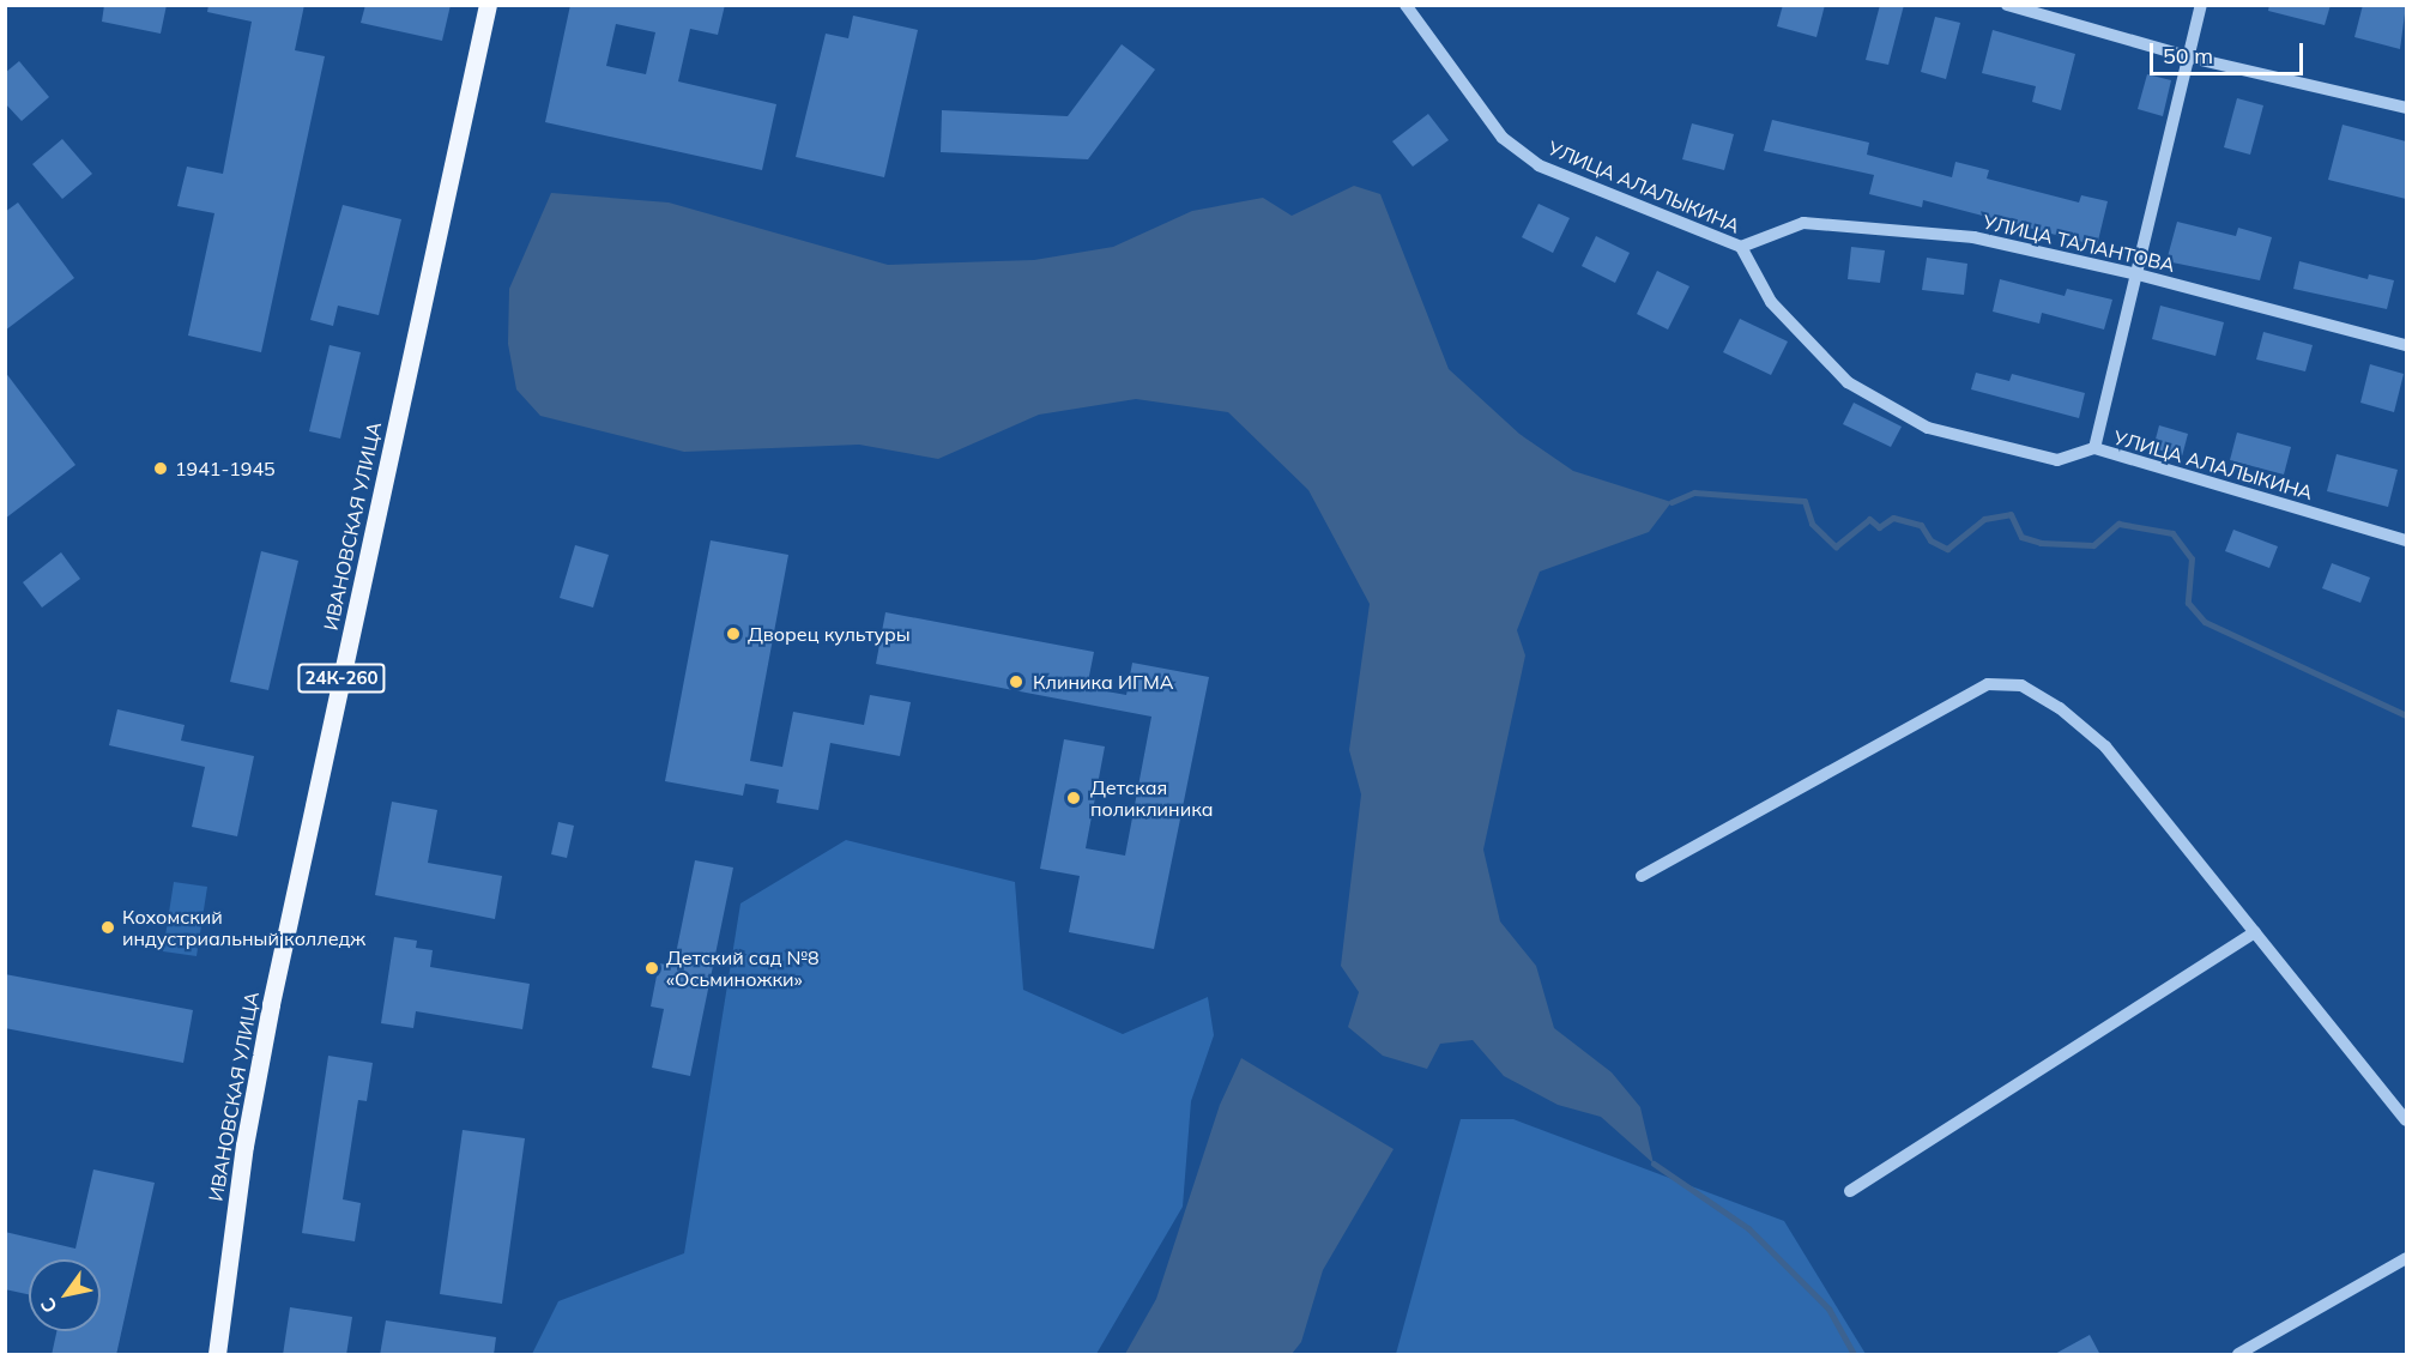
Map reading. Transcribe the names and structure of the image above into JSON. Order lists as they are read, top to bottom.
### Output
{
  "streets": {
    "main road": ["ИВАНОВСКАЯ УЛИЦА", "24К-260"],
    "street": ["УЛИЦА АЛАЛЫКИНА", "УЛИЦА ТАЛАНТОВА"]
  },
  "crossings": [
    ["УЛИЦА АЛАЛЫКИНА", "УЛИЦА ТАЛАНТОВА"]
  ],
  "places": [
    "1941-1945",
    "Дворец культуры",
    "Клиника ИГМА",
    "Детская поликлиника",
    "Кохомский индустриальный колледж",
    "Детский сад №8 «Осьминожки»"
  ],
  "scale_bar": "50 m",
  "north": "bottom left"
}
